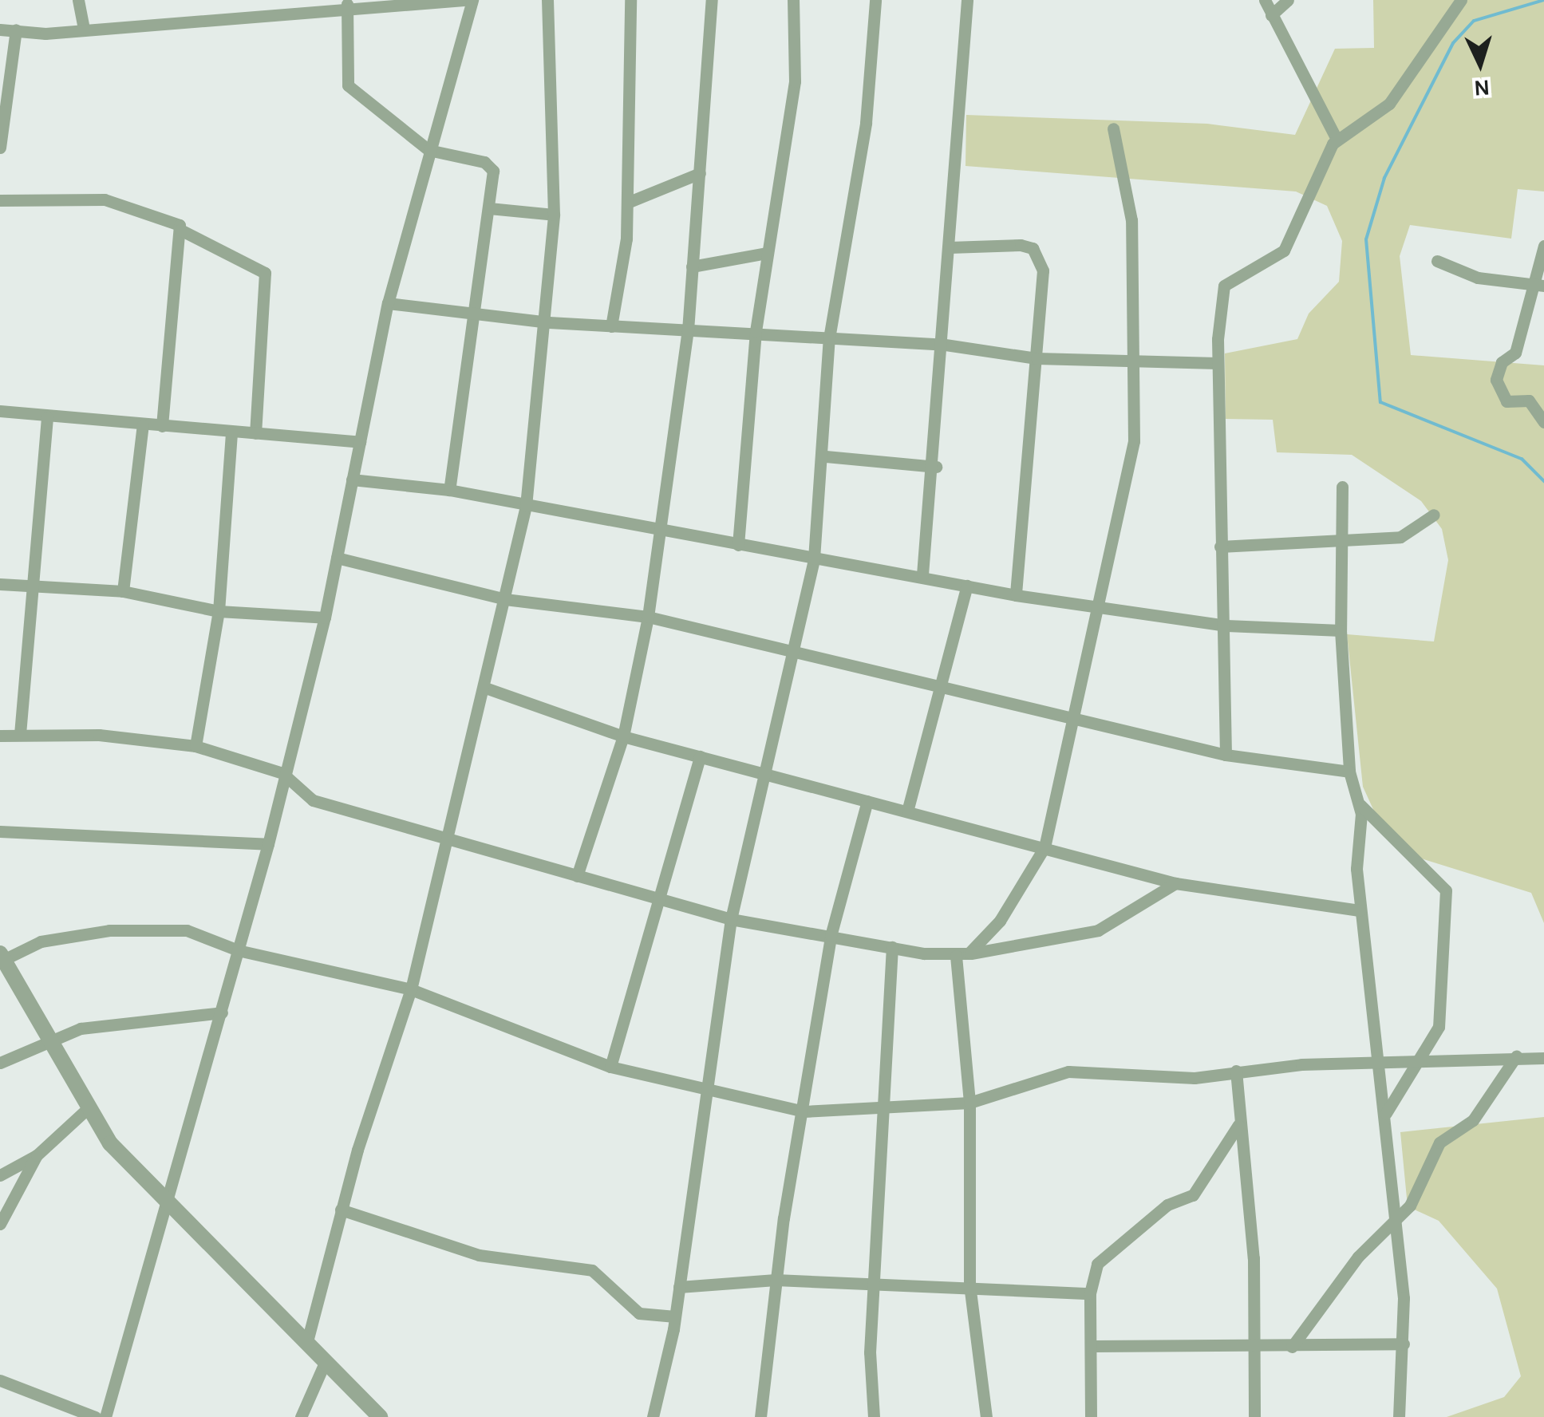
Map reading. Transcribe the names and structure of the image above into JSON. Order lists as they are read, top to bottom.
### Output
{
  "north": "bottom"
}
